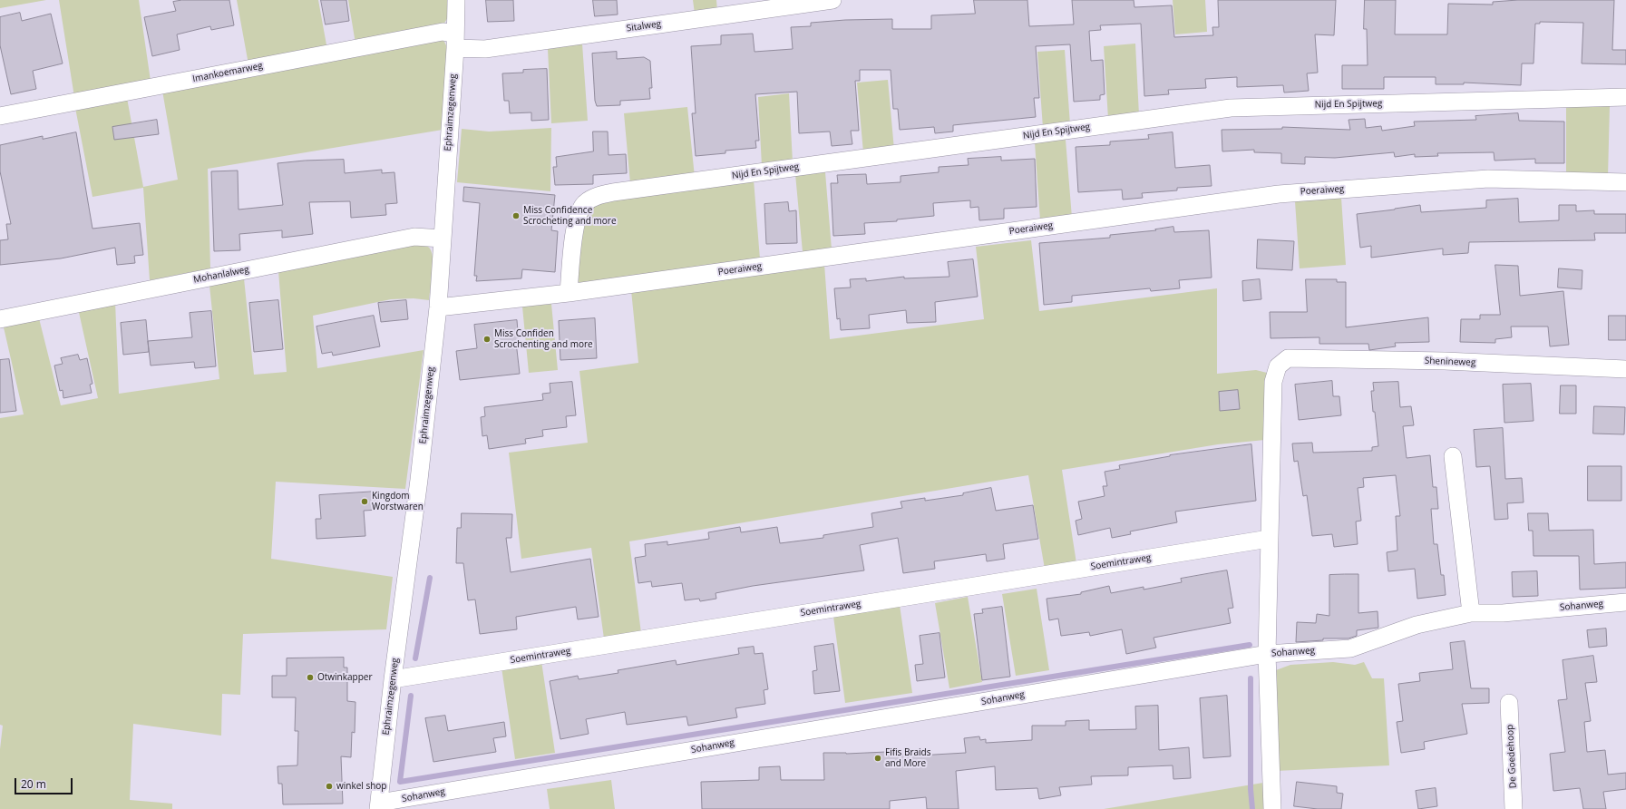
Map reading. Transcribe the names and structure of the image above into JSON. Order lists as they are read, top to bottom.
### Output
{
  "streets": {
    "street": [
      "Sitalweg",
      "Imankoemarweg",
      "Nijd En Spijtweg",
      "Ephraimzegenweg",
      "Poeraiweg",
      "Mohanlalweg",
      "Shenineweg",
      "Soemintraweg",
      "Sohanweg",
      "De Goedehoop"
    ]
  },
  "crossings": [
    ["Sitalweg", "Imankoemarweg"],
    ["Sitalweg", "Ephraimzegenweg"],
    ["Imankoemarweg", "Ephraimzegenweg"],
    ["Nijd En Spijtweg", "Poeraiweg"],
    ["Ephraimzegenweg", "Poeraiweg"],
    ["Ephraimzegenweg", "Mohanlalweg"],
    ["Ephraimzegenweg", "Soemintraweg"],
    ["Ephraimzegenweg", "Sohanweg"],
    ["Shenineweg", "Soemintraweg"]
  ],
  "places": [
    "Miss Confidence Scrocheting and more",
    "Miss Confiden Scrochenting and more",
    "Kingdom Worstwaren",
    "Otwinkapper",
    "Fifis Braids and More",
    "winkel shop"
  ],
  "scale_bar": "20 m"
}
